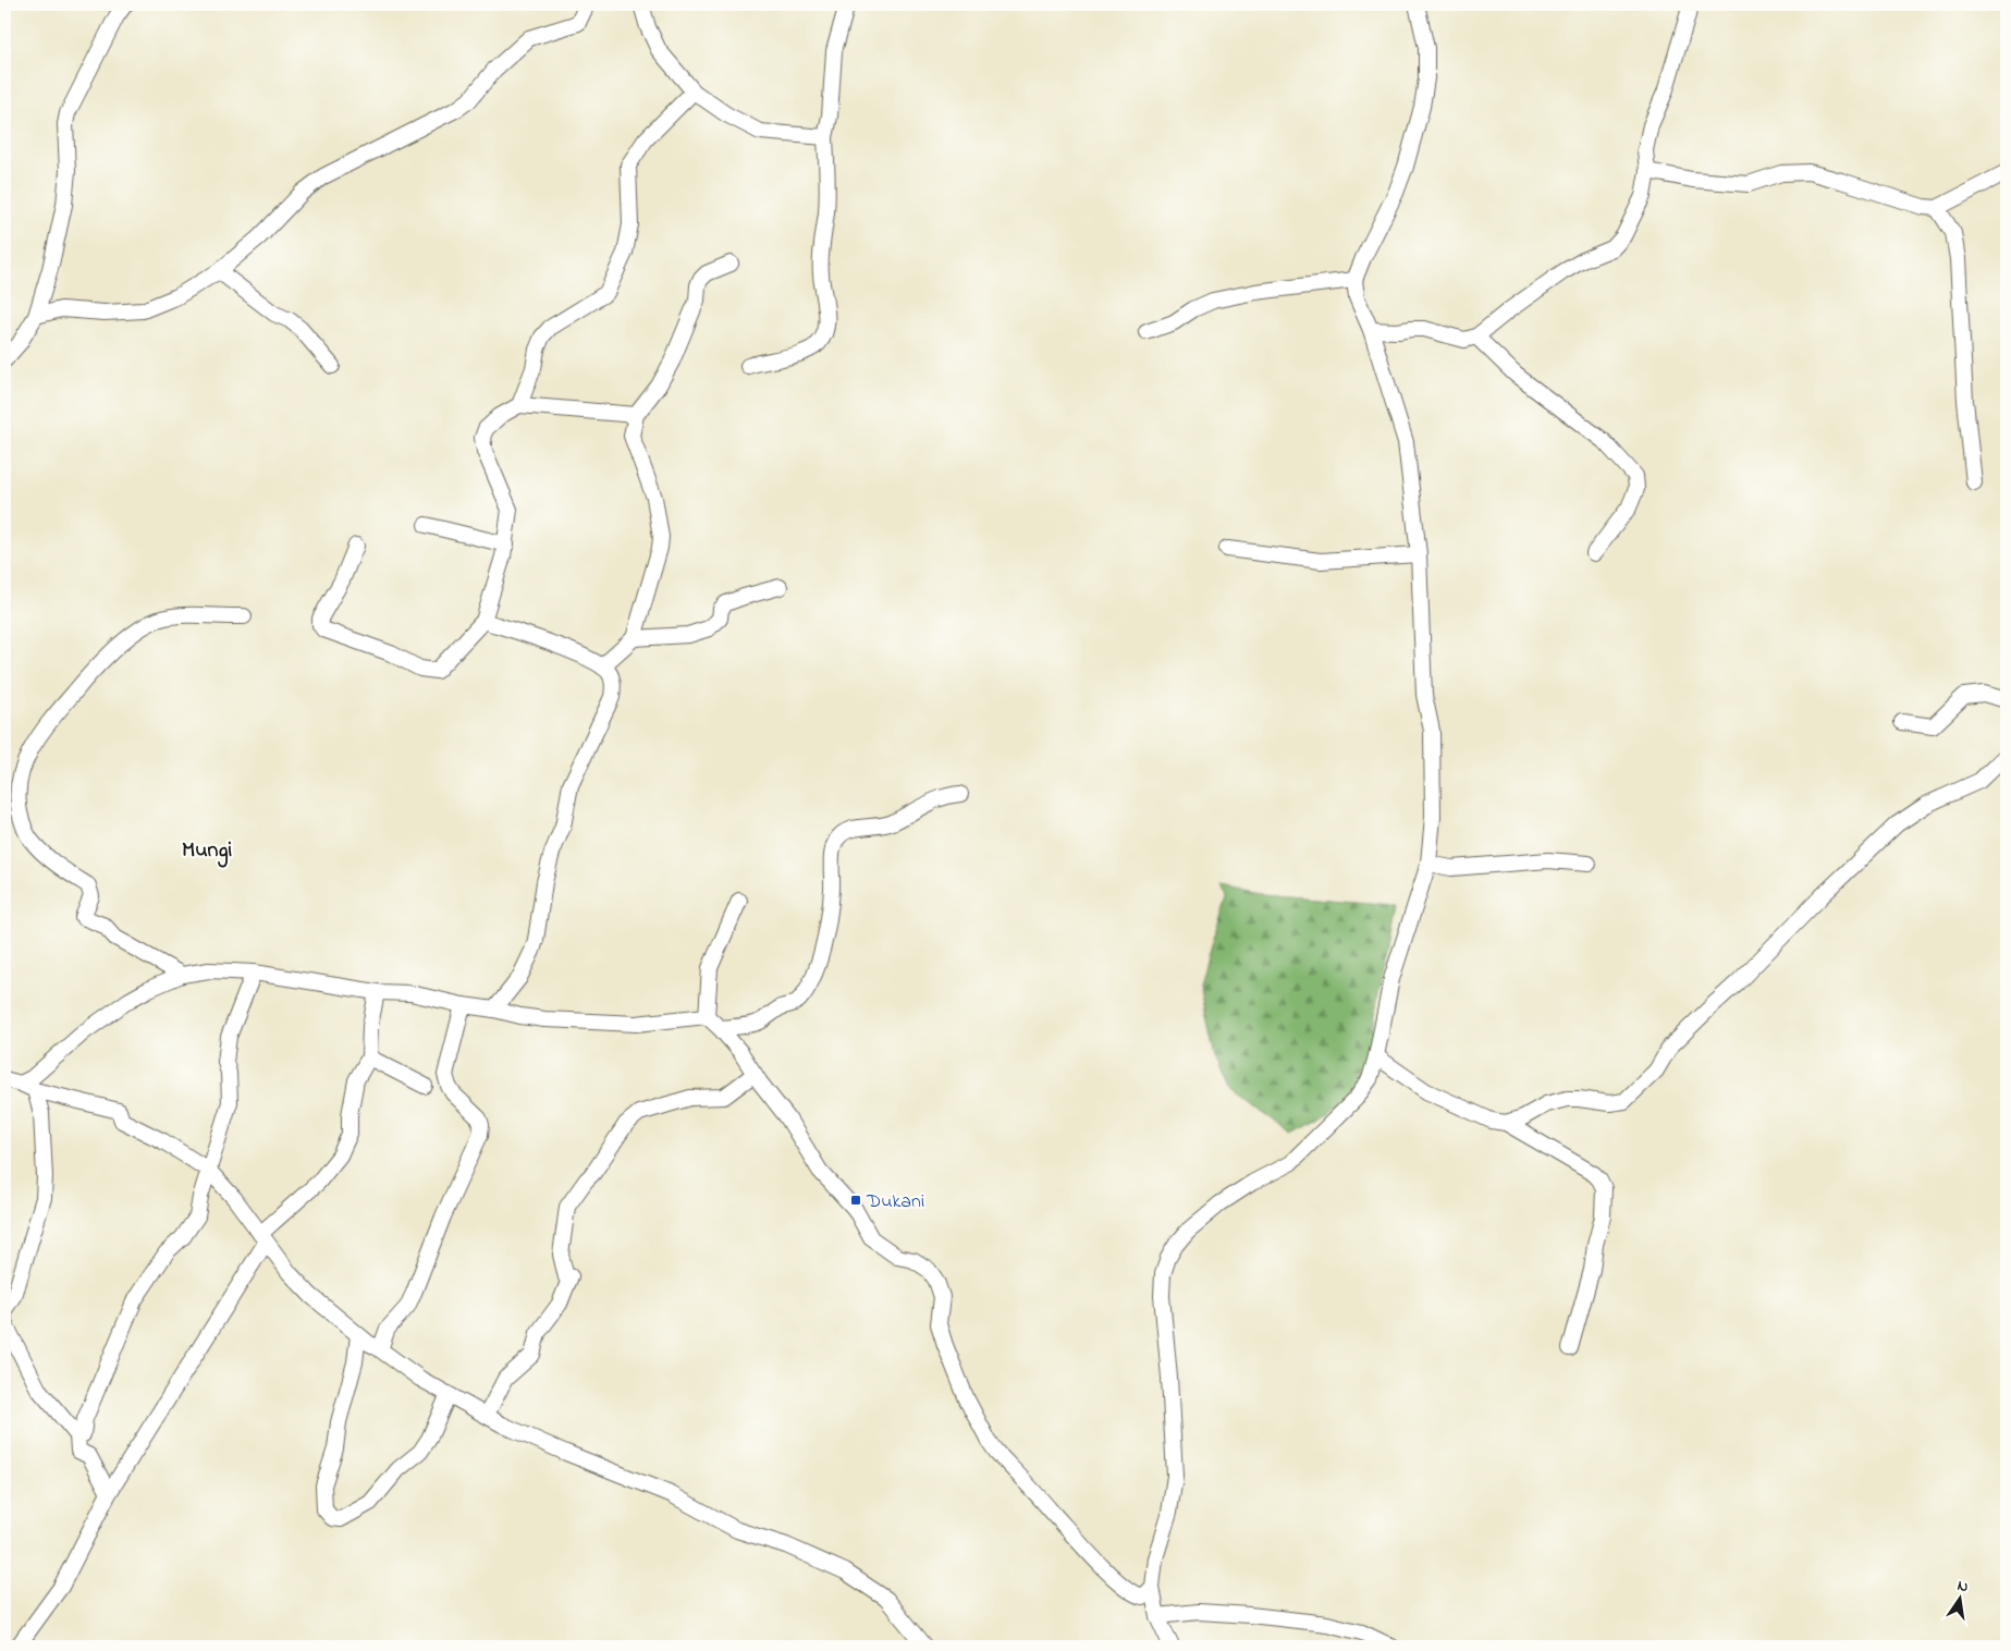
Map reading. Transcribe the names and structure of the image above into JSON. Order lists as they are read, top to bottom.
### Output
{
  "districts": ["Mungi"],
  "places": {
    "transit": ["Dukani"]
  },
  "north": "top"
}
